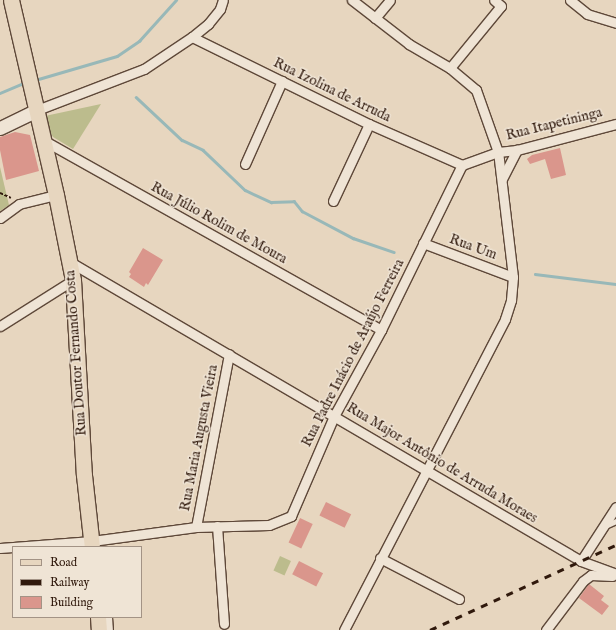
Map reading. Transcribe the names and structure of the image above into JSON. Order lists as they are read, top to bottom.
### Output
{
  "streets": {
    "main road": ["Rua Doutor Fernando Costa"],
    "street": [
      "Rua Izolina de Arruda",
      "Rua Itapetininga",
      "Rua Júlio Rolim de Moura",
      "Rua Um",
      "Rua Padre Inácio de Araújo Ferreira",
      "Rua Maria Augusta Vieira",
      "Rua Major Antônio de Arruda Moraes"
    ]
  },
  "crossings": [
    ["Rua Izolina de Arruda", "Rua Padre Inácio de Araújo Ferreira"],
    ["Rua Júlio Rolim de Moura", "Rua Doutor Fernando Costa"],
    ["Rua Júlio Rolim de Moura", "Rua Padre Inácio de Araújo Ferreira"],
    ["Rua Um", "Rua Padre Inácio de Araújo Ferreira"],
    ["Rua Doutor Fernando Costa", "Rua Padre Inácio de Araújo Ferreira"],
    ["Rua Doutor Fernando Costa", "Rua Major Antônio de Arruda Moraes"],
    ["Rua Padre Inácio de Araújo Ferreira", "Rua Maria Augusta Vieira"],
    ["Rua Padre Inácio de Araújo Ferreira", "Rua Major Antônio de Arruda Moraes"],
    ["Rua Maria Augusta Vieira", "Rua Major Antônio de Arruda Moraes"]
  ],
  "legend": ["Road", "Railway", "Building"]
}
